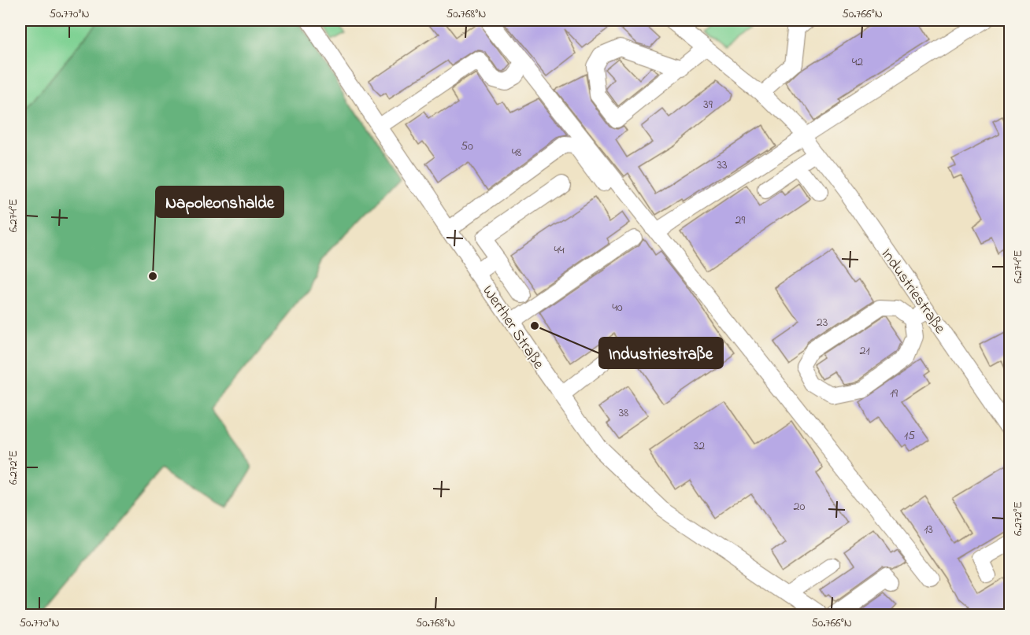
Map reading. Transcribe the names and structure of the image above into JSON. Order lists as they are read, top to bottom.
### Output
{
  "streets": {
    "street": ["Industriestraße", "Werther Straße"]
  },
  "places": ["Napoleonshalde", "Industriestraße"],
  "house_numbers": [
    "42",
    "39",
    "50",
    "48",
    "33",
    "29",
    "44",
    "40",
    "23",
    "21",
    "19",
    "38",
    "15",
    "32",
    "20",
    "13"
  ],
  "coordinates": [
    "50.770°N",
    "50.768°N",
    "50.766°N",
    "6.274°E",
    "6.272°E"
  ]
}
